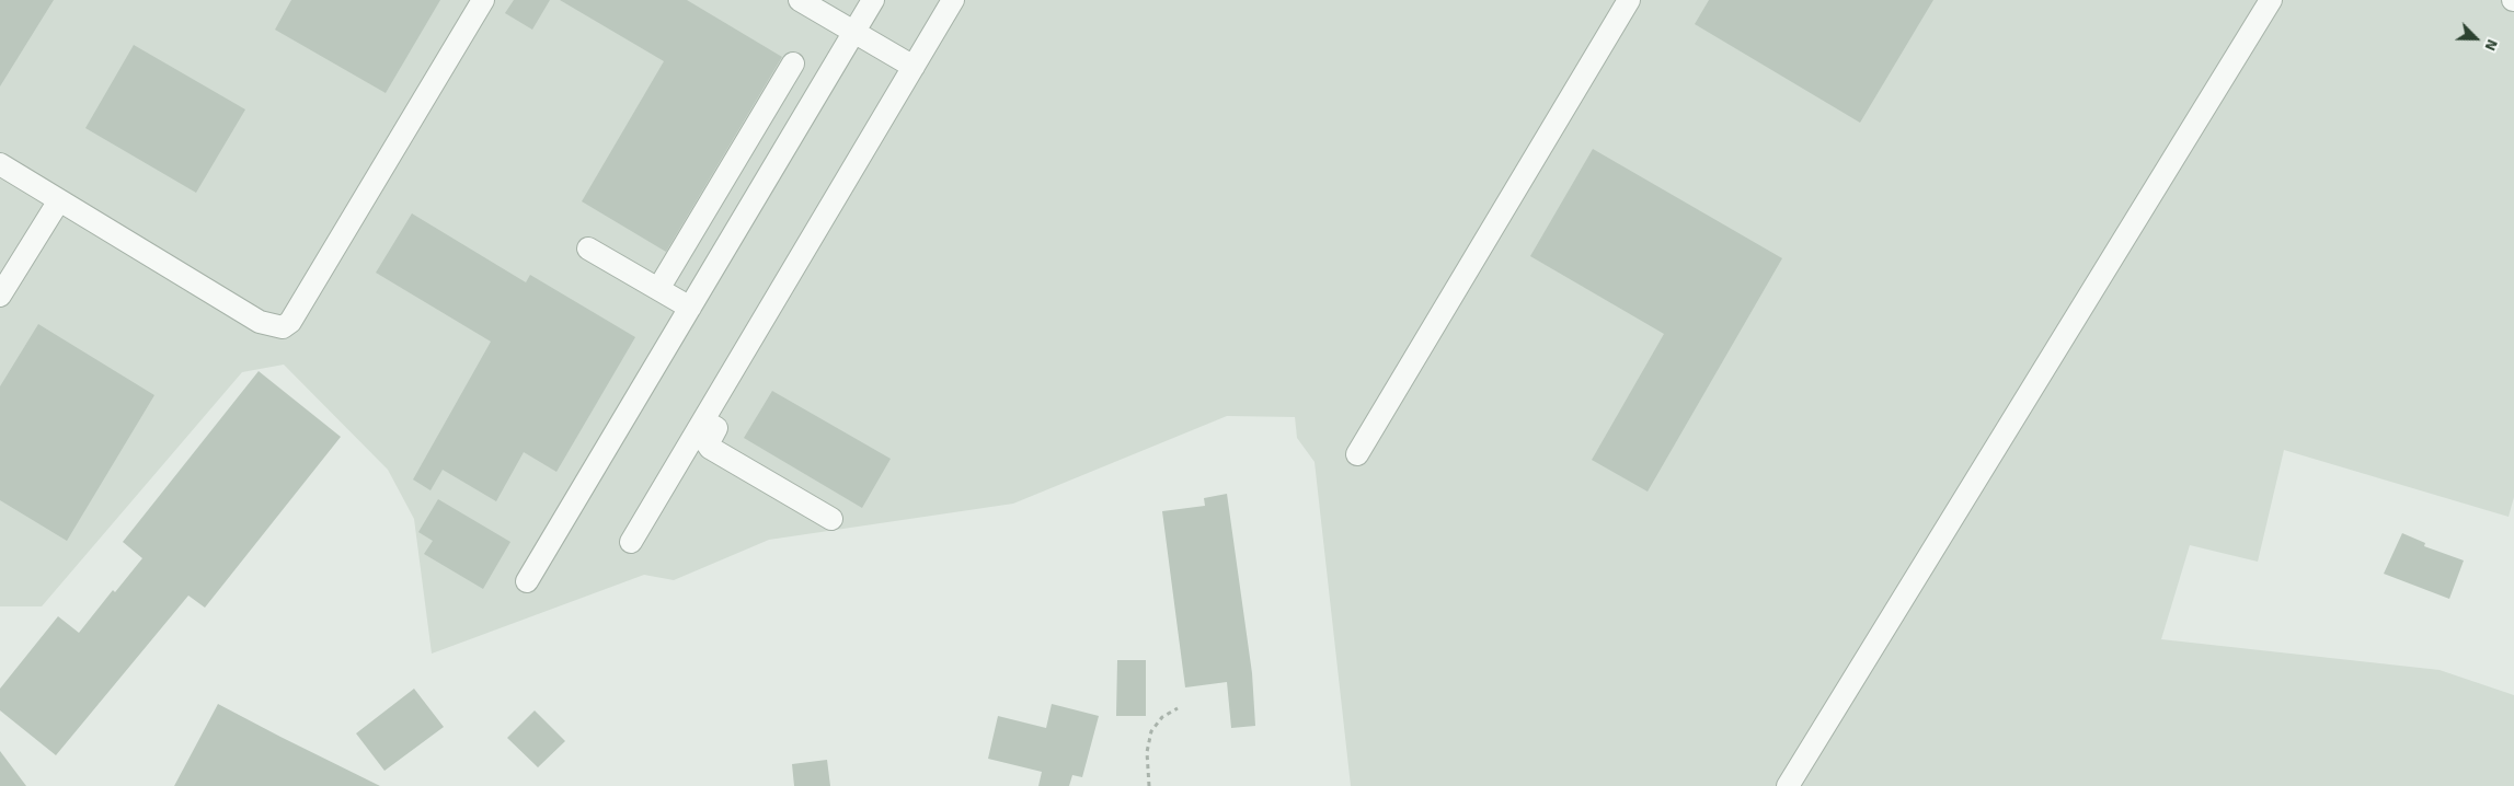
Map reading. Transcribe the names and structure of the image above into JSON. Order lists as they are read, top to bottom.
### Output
{
  "north": "bottom right"
}
